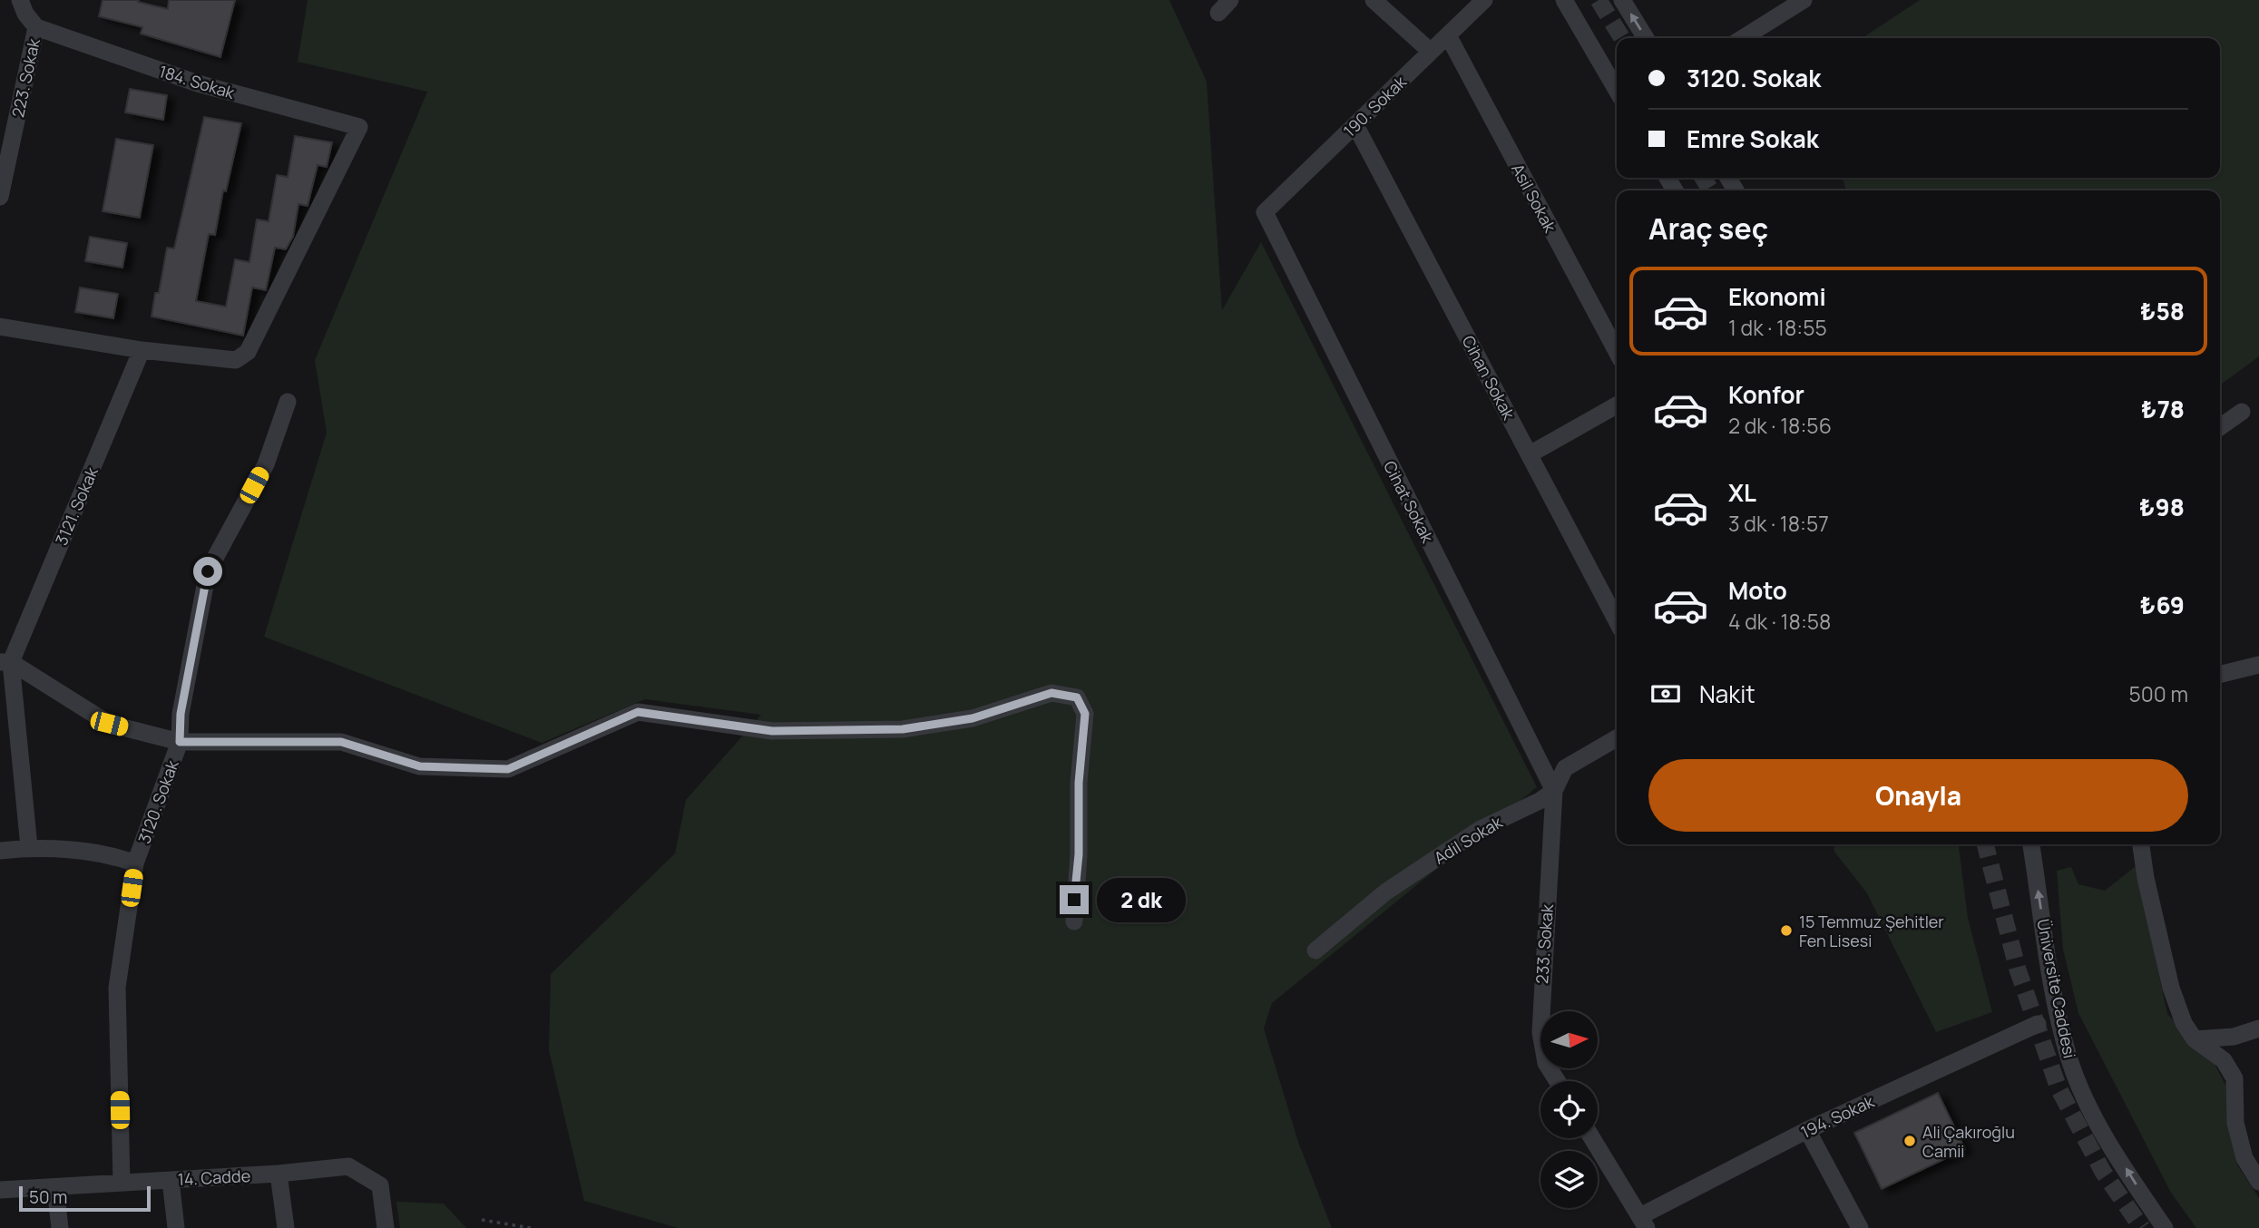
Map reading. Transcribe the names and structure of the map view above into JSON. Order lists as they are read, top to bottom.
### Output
{
  "streets": {
    "street": [
      "223. Sokak",
      "184. Sokak",
      "190. Sokak",
      "Asil Sokak",
      "Cihan Sokak",
      "Cihat Sokak",
      "3121. Sokak",
      "3120. Sokak",
      "Adil Sokak",
      "233. Sokak",
      "Üniversite Caddesi",
      "194. Sokak",
      "14. Cadde"
    ]
  },
  "crossings": [
    ["223. Sokak", "184. Sokak"],
    ["184. Sokak", "3121. Sokak"],
    ["190. Sokak", "Asil Sokak"],
    ["190. Sokak", "Cihan Sokak"],
    ["190. Sokak", "Cihat Sokak"],
    ["Cihat Sokak", "Adil Sokak"],
    ["Cihat Sokak", "233. Sokak"],
    ["3120. Sokak", "14. Cadde"],
    ["Adil Sokak", "233. Sokak"]
  ],
  "places": ["15 Temmuz Şehitler Fen Lisesi", "Ali Çakıroğlu Camii"],
  "scale_bar": "50 m",
  "north": "right",
  "page": {
    "banner": ["3120. Sokak", "Emre Sokak"],
    "heading": "Araç seç",
    "list": [
      {
        "name": "Ekonomi",
        "note": "1 dk · 18:55",
        "value": "₺58"
      },
      {
        "name": "Konfor",
        "note": "2 dk · 18:56",
        "value": "₺78"
      },
      {
        "name": "XL",
        "note": "3 dk · 18:57",
        "value": "₺98"
      },
      {
        "name": "Moto",
        "note": "4 dk · 18:58",
        "value": "₺69"
      }
    ],
    "pay": ["Nakit", "500 m"],
    "buttons": "Onayla",
    "bubble": "2 dk",
    "scale": "50 m"
  }
}
